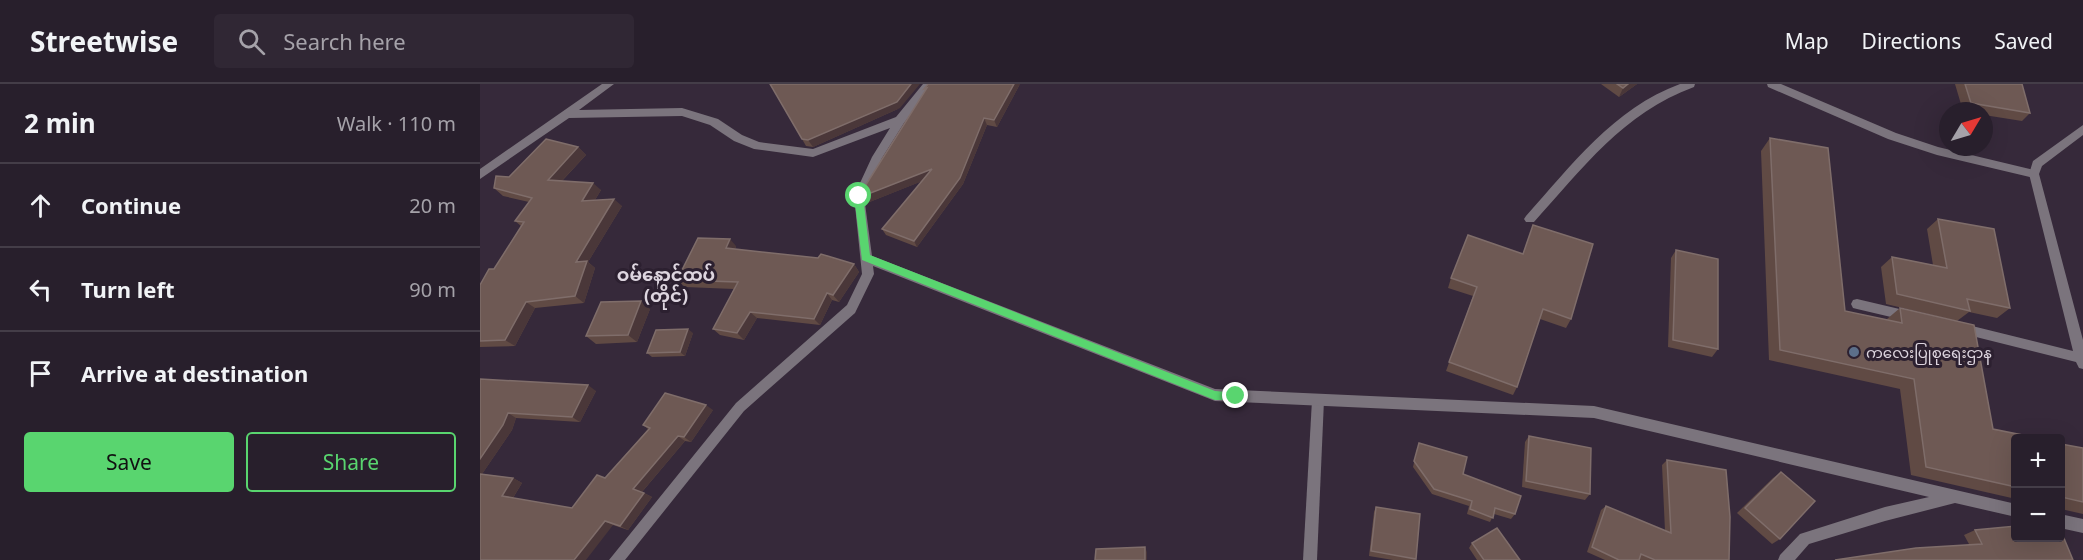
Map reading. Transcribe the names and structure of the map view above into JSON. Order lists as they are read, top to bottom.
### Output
{
  "districts": ["ဝမ်နောင်ထပ် (တိုင်)"],
  "places": ["ကလေးပြုစုရေးဌာန"],
  "north": "top right",
  "page": {
    "header": "Streetwise",
    "search": "Search here",
    "nav": ["Map", "Directions", "Saved"],
    "heading": ["2 min", "Walk · 110 m"],
    "list": [
      ["Continue", "20 m"],
      ["Turn left", "90 m"],
      "Arrive at destination"
    ],
    "buttons": ["Save", "Share"],
    "map_buttons": ["+", "−"]
  }
}
